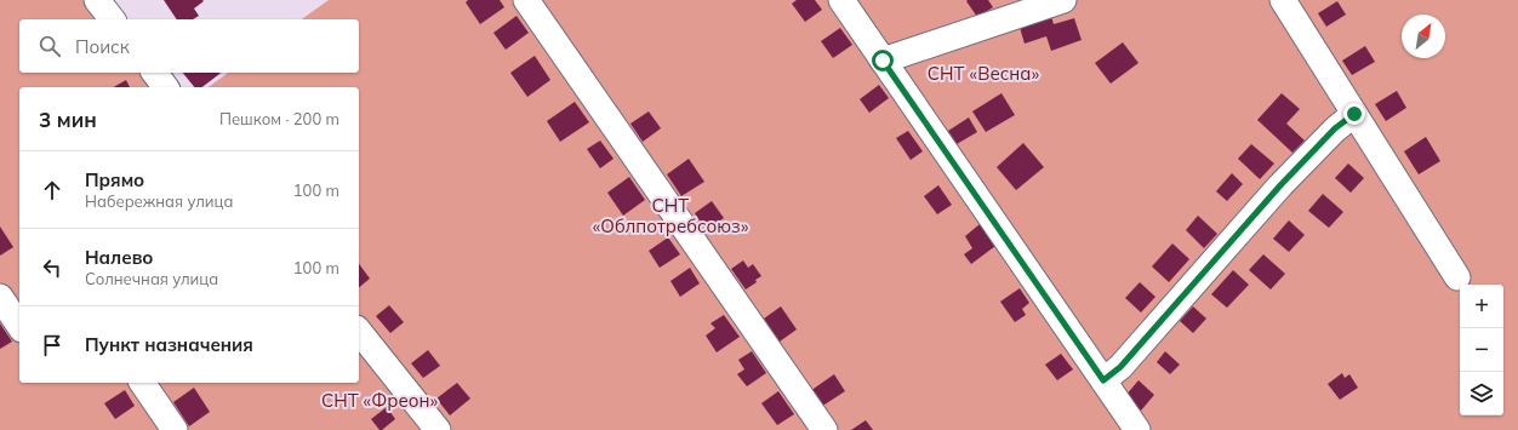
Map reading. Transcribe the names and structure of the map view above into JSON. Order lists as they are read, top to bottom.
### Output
{
  "parks": ["СНТ «Весна»", "СНТ «Облпотребсоюз»", "СНТ «Фреон»"],
  "north": "top right",
  "page": {
    "search": "Поиск",
    "heading": ["3 мин", "Пешком · 200 m"],
    "list": [
      ["Прямо", "Набережная улица", "100 m"],
      ["Налево", "Солнечная улица", "100 m"],
      "Пункт назначения"
    ],
    "map_buttons": ["+", "−"]
  }
}
